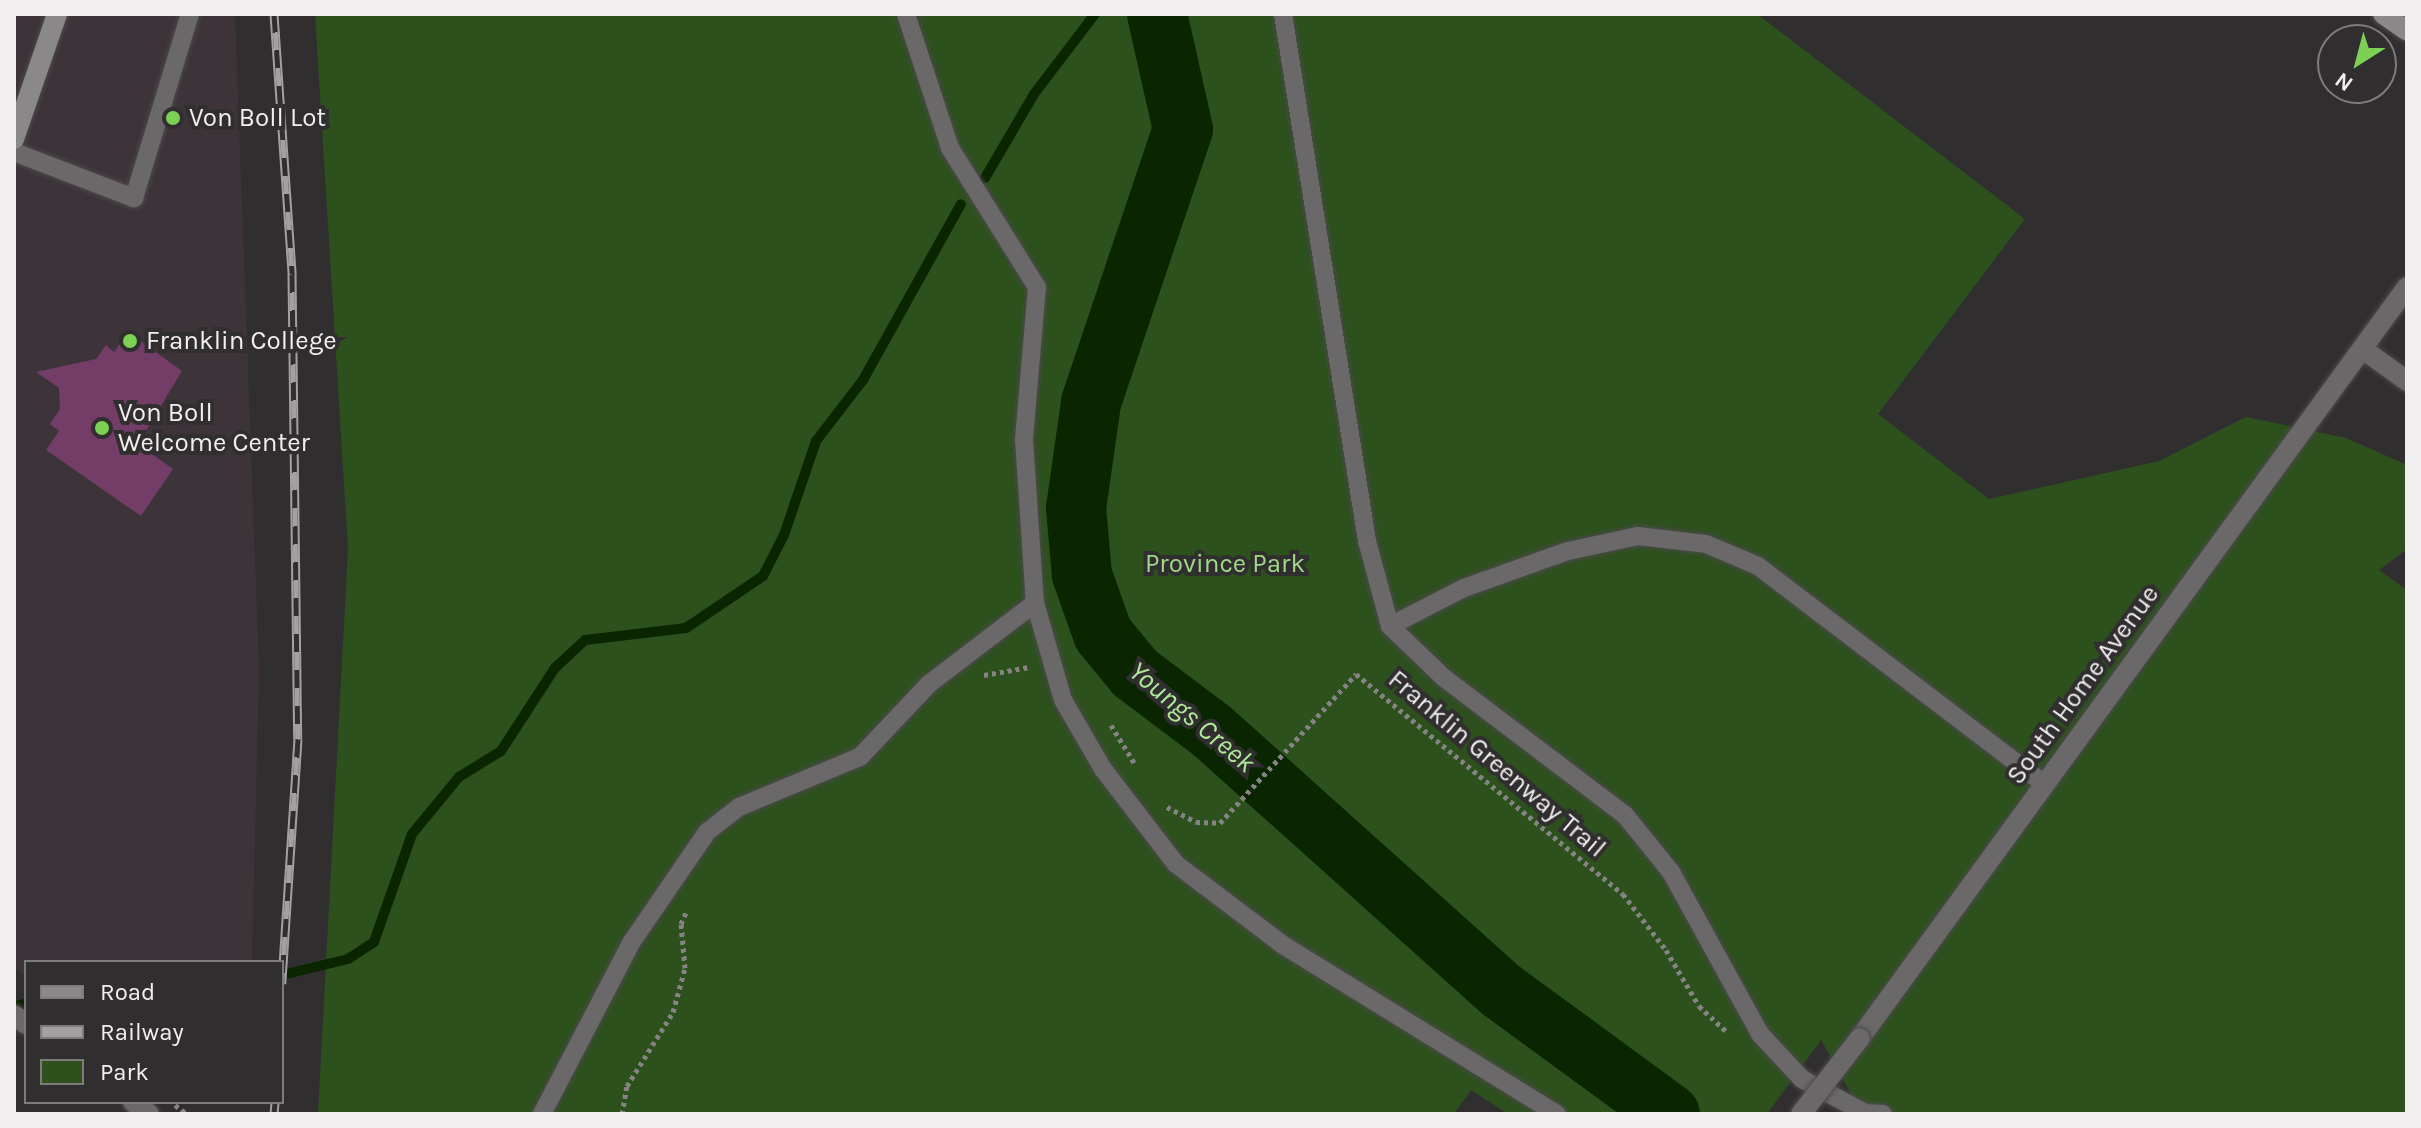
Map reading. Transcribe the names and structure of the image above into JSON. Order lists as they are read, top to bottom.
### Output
{
  "streets": {
    "street": ["South Home Avenue"],
    "path": ["Franklin Greenway Trail"]
  },
  "water": ["Youngs Creek"],
  "parks": ["Province Park"],
  "places": ["Von Boll Lot", "Franklin College", "Von Boll Welcome Center"],
  "legend": ["Road", "Railway", "Park"],
  "north": "bottom left"
}
